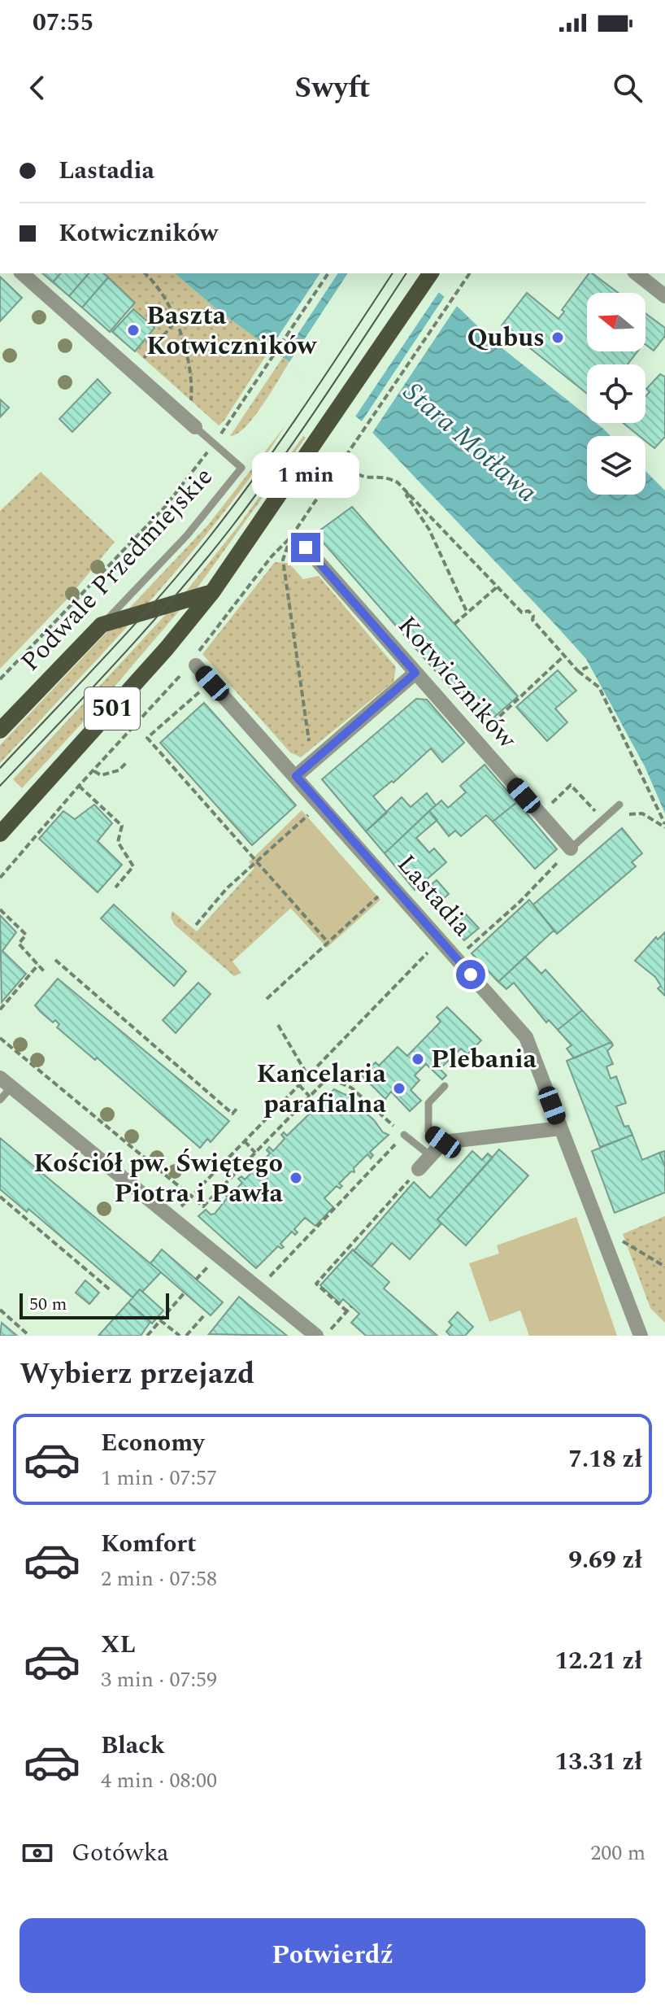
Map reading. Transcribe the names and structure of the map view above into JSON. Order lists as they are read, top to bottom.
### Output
{
  "streets": {
    "main road": ["Podwale Przedmiejskie", "501"],
    "street": ["Kotwiczników", "Lastadia"]
  },
  "water": ["Stara Motława"],
  "places": [
    "Baszta Kotwiczników",
    "Qubus",
    "Plebania",
    "Kancelaria parafialna",
    "Kościół pw. Świętego Piotra i Pawła"
  ],
  "scale_bar": "50 m",
  "north": "left",
  "page": {
    "status": "07:55",
    "header": "Swyft",
    "banner": ["Lastadia", "Kotwiczników"],
    "bubble": "1 min",
    "scale": "50 m",
    "heading": "Wybierz przejazd",
    "list": [
      {
        "name": "Economy",
        "note": "1 min · 07:57",
        "value": "7.18 zł"
      },
      {
        "name": "Komfort",
        "note": "2 min · 07:58",
        "value": "9.69 zł"
      },
      {
        "name": "XL",
        "note": "3 min · 07:59",
        "value": "12.21 zł"
      },
      {
        "name": "Black",
        "note": "4 min · 08:00",
        "value": "13.31 zł"
      }
    ],
    "pay": ["Gotówka", "200 m"],
    "buttons": "Potwierdź"
  }
}
